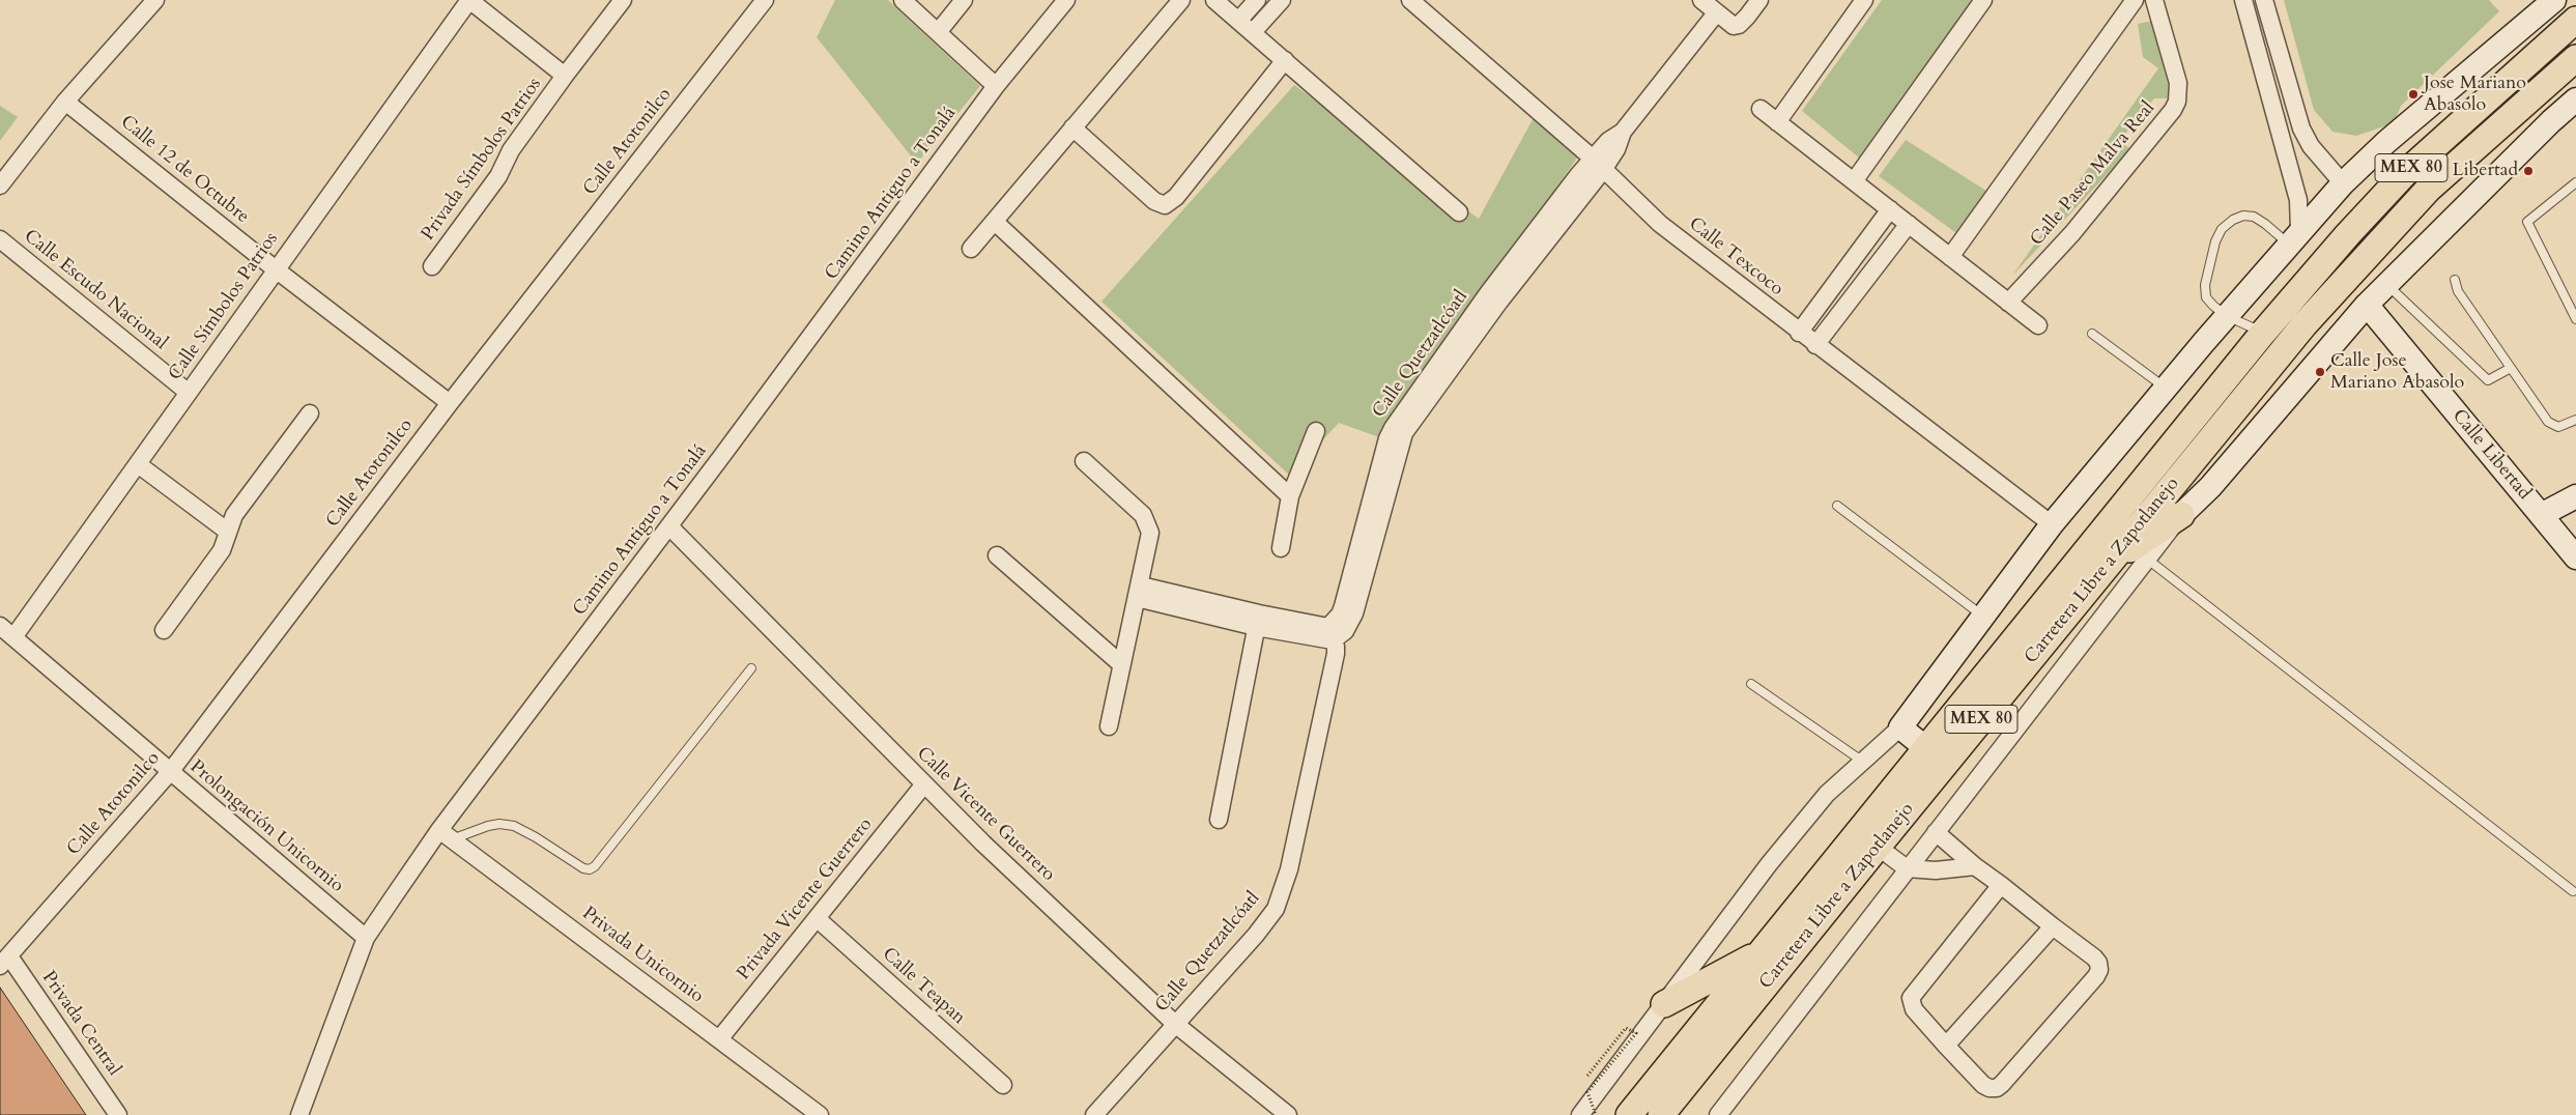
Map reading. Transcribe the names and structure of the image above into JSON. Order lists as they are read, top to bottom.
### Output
{
  "streets": {
    "main road": ["MEX 80", "Carretera Libre a Zapotlanejo"],
    "street": [
      "Calle Atotonilco",
      "Privada Símbolos Patrios",
      "Calle 12 de Octubre",
      "Calle Paseo Malva Real",
      "Camino Antiguo a Tonalá",
      "Calle Texcoco",
      "Calle Escudo Nacional",
      "Calle Símbolos Patrios",
      "Calle Quetzatlcóatl",
      "Calle Libertad",
      "Calle Vicente Guerrero",
      "Prolongación Unicornio",
      "Privada Vicente Guerrero",
      "Privada Unicornio",
      "Calle Teapan",
      "Privada Central"
    ]
  },
  "crossings": [
    ["Calle Atotonilco", "Calle 12 de Octubre"],
    ["Calle Atotonilco", "Prolongación Unicornio"],
    ["Calle Atotonilco", "Privada Central"],
    ["Privada Símbolos Patrios", "Calle Símbolos Patrios"],
    ["Calle 12 de Octubre", "Calle Símbolos Patrios"],
    ["Camino Antiguo a Tonalá", "Calle Vicente Guerrero"],
    ["Camino Antiguo a Tonalá", "Prolongación Unicornio"],
    ["Camino Antiguo a Tonalá", "Privada Unicornio"],
    ["Calle Texcoco", "Calle Quetzatlcóatl"],
    ["Calle Escudo Nacional", "Calle Símbolos Patrios"],
    ["Calle Símbolos Patrios", "Prolongación Unicornio"],
    ["Calle Quetzatlcóatl", "Calle Vicente Guerrero"],
    ["Calle Libertad", "Carretera Libre a Zapotlanejo"],
    ["Calle Vicente Guerrero", "Privada Vicente Guerrero"],
    ["Privada Vicente Guerrero", "Privada Unicornio"],
    ["Privada Vicente Guerrero", "Calle Teapan"]
  ],
  "places": ["Jose Mariano Abasolo", "Libertad", "Calle Jose Mariano Abasolo"]
}
